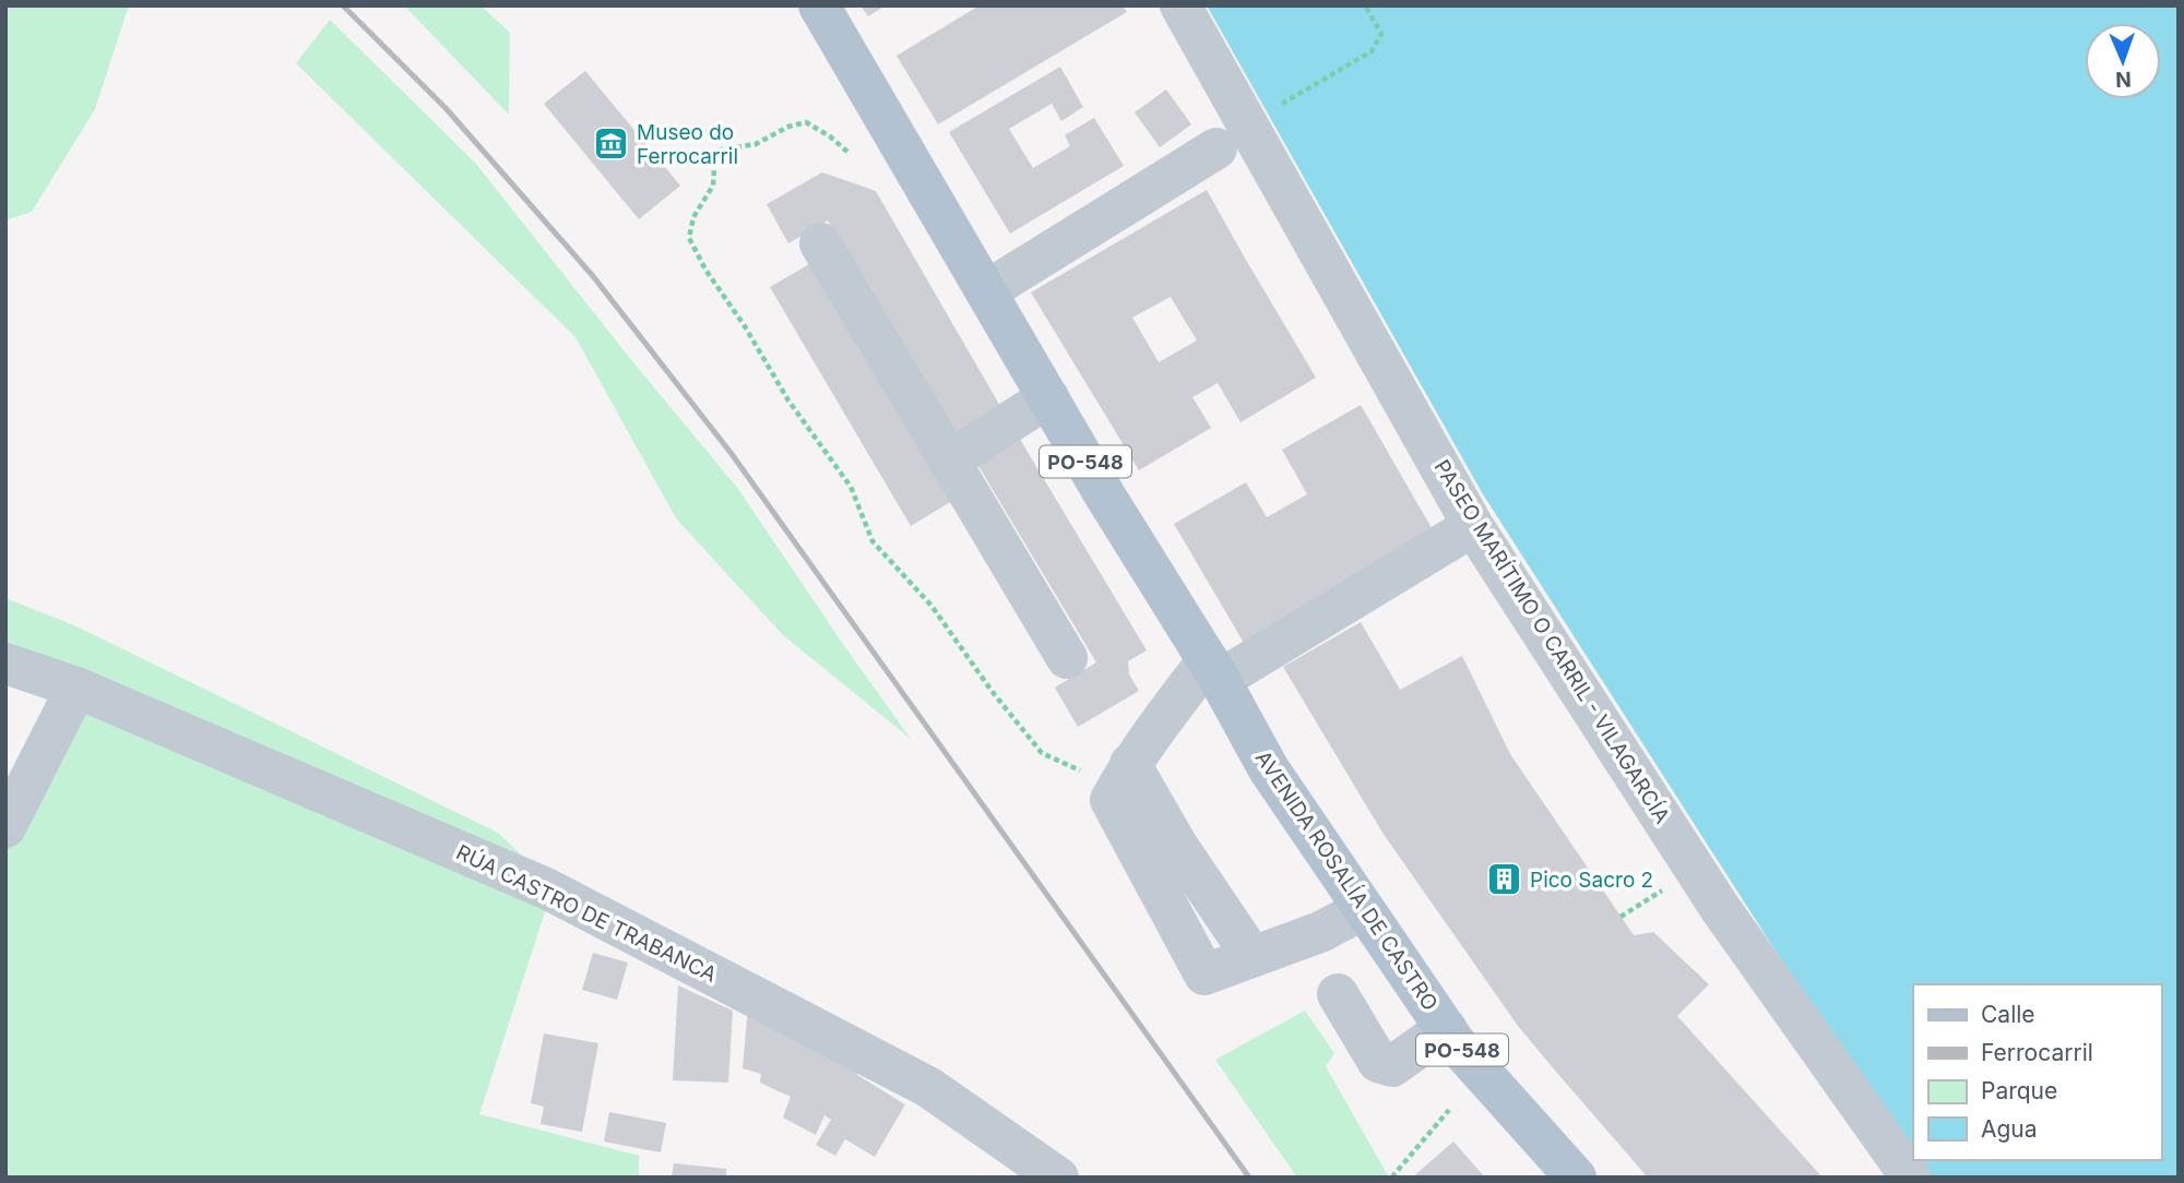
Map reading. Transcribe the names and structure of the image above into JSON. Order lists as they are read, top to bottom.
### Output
{
  "streets": {
    "main road": ["PO-548", "AVENIDA ROSALÍA DE CASTRO"],
    "street": ["PASEO MARÍTIMO O CARRIL - VILAGARCÍA", "RÚA CASTRO DE TRABANCA"]
  },
  "places": {
    "museum": ["Museo do Ferrocarril"],
    "building": ["Pico Sacro 2"]
  },
  "legend": [
    "Calle",
    "Ferrocarril",
    "Parque",
    "Agua"
  ],
  "north": "bottom"
}
